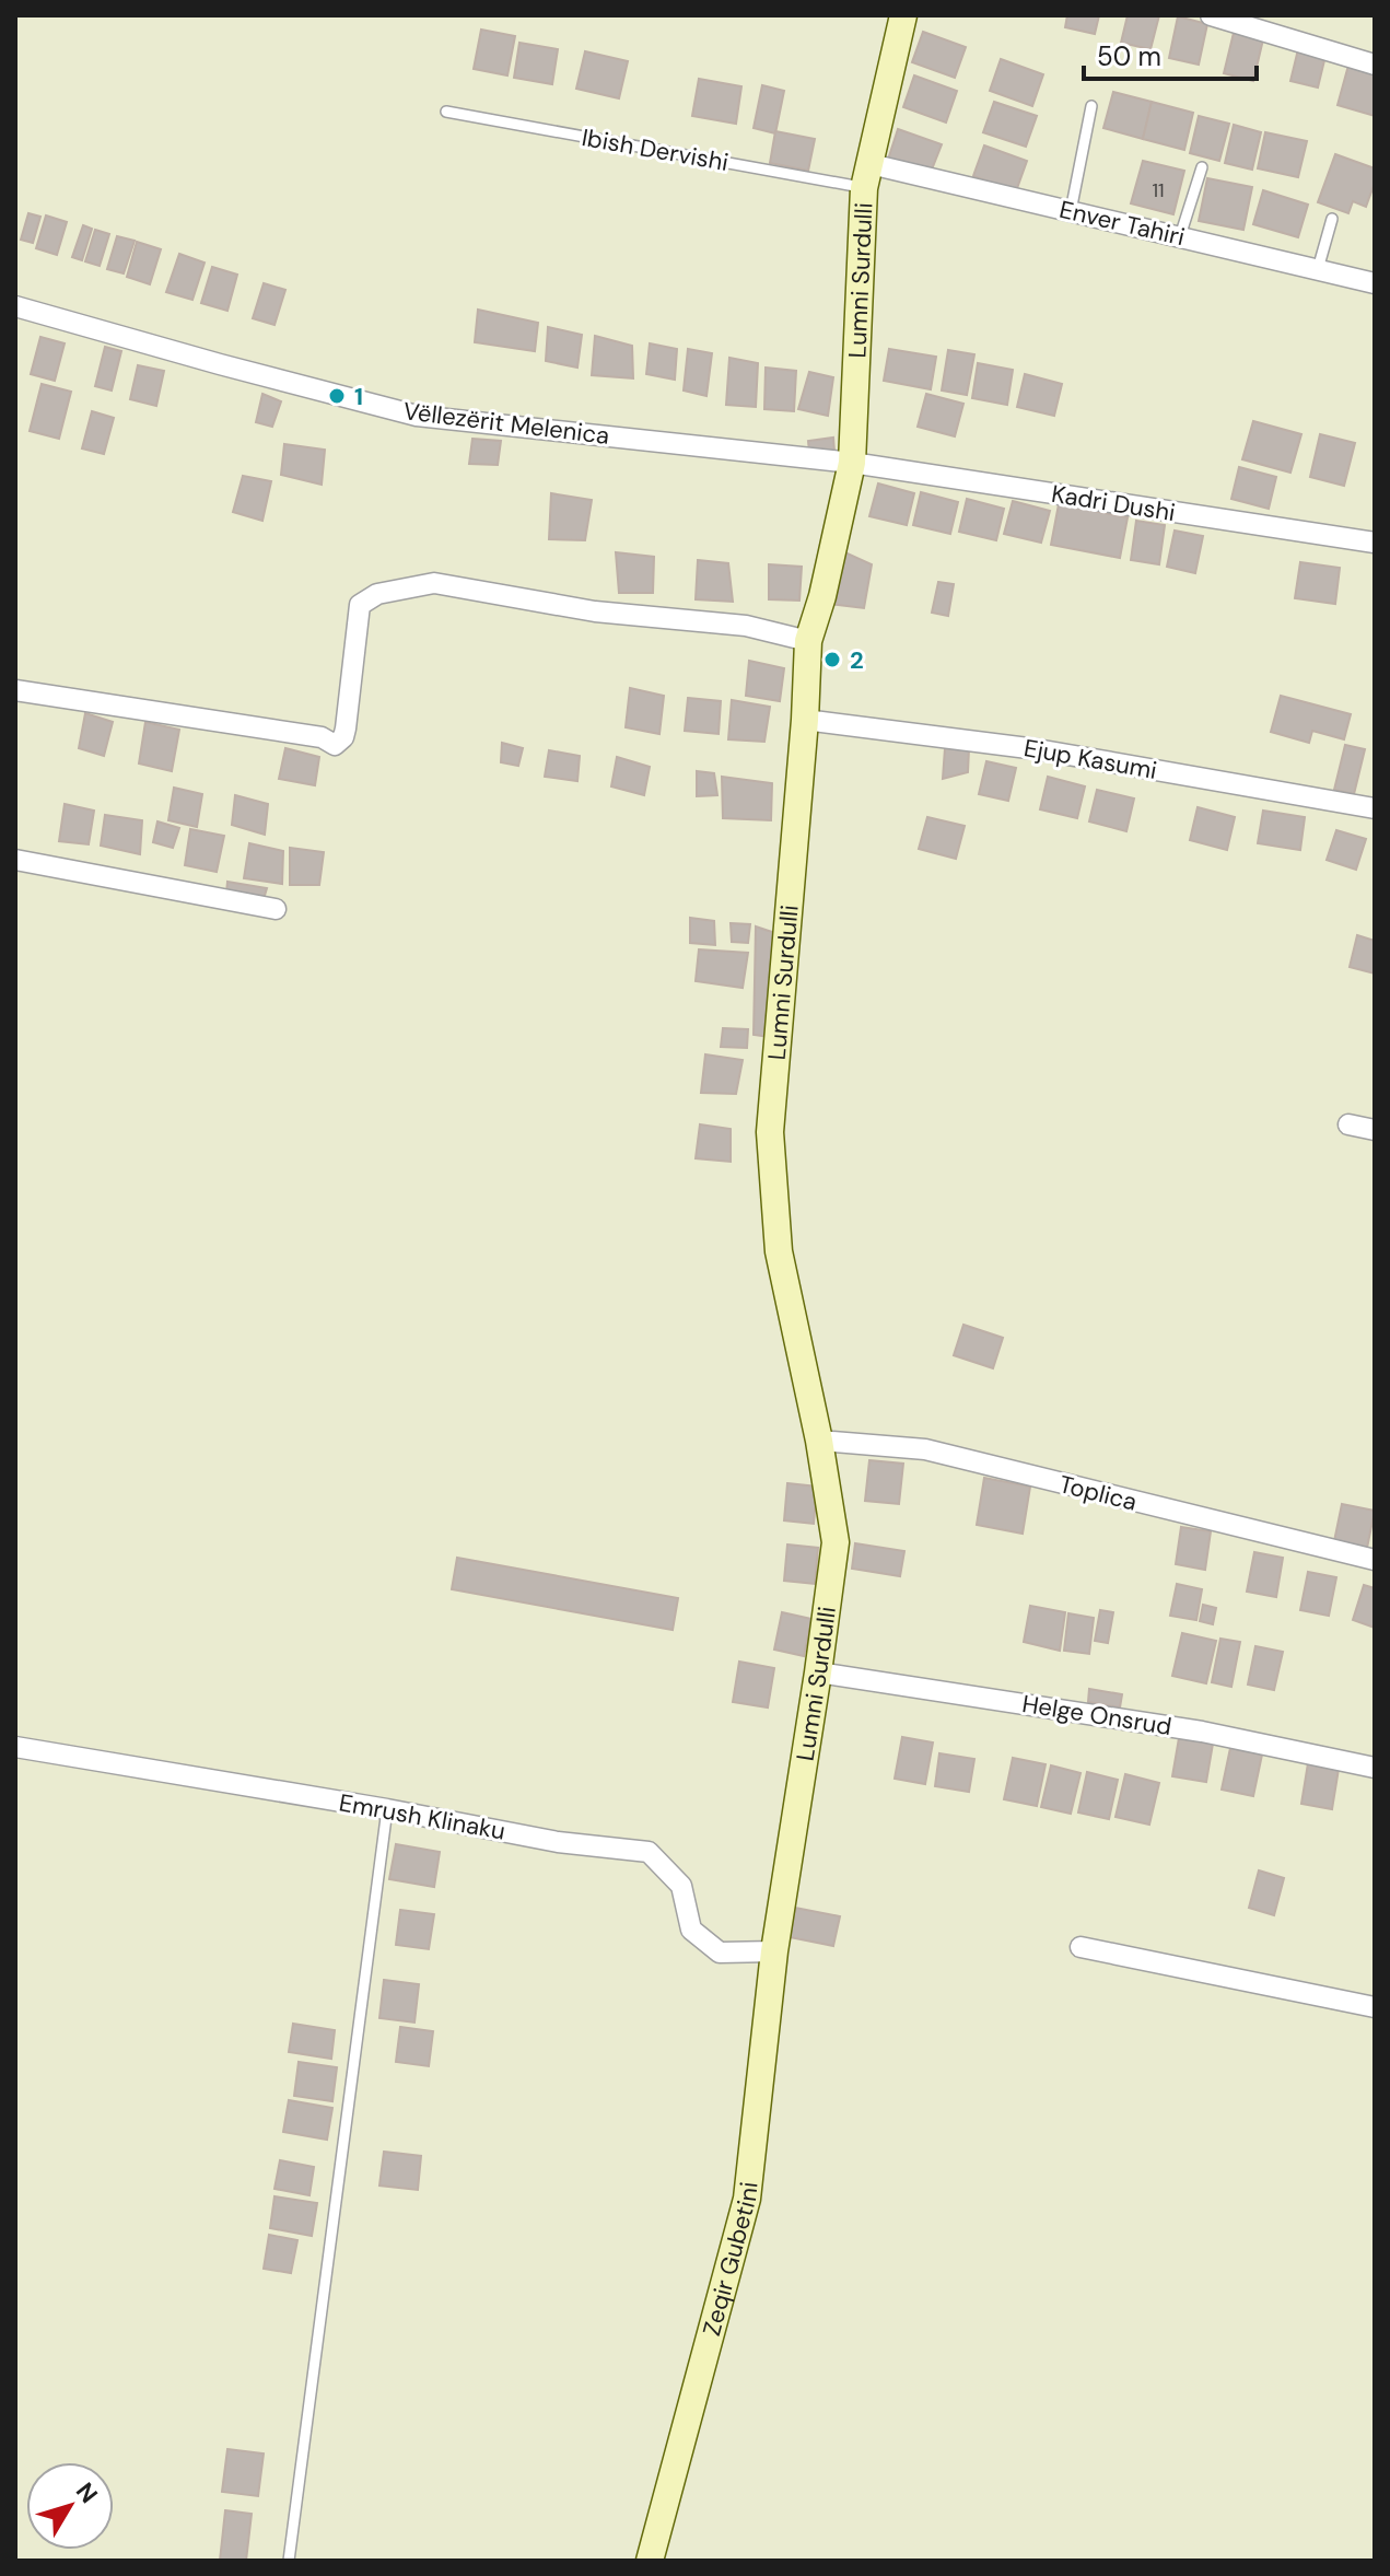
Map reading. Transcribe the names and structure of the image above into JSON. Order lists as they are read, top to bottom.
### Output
{
  "streets": {
    "street": [
      "Enver Tahiri",
      "Lumni Surdulli",
      "Vëllezërit Melenica",
      "Kadri Dushi",
      "Ejup Kasumi",
      "Toplica",
      "Helge Onsrud",
      "Emrush Klinaku",
      "Zeqir Gubetini"
    ],
    "lane": ["Ibish Dervishi"]
  },
  "crossings": [
    ["Ibish Dervishi", "Enver Tahiri"],
    ["Ibish Dervishi", "Lumni Surdulli"],
    ["Enver Tahiri", "Lumni Surdulli"],
    ["Lumni Surdulli", "Vëllezërit Melenica"],
    ["Lumni Surdulli", "Kadri Dushi"],
    ["Lumni Surdulli", "Ejup Kasumi"],
    ["Lumni Surdulli", "Toplica"],
    ["Lumni Surdulli", "Helge Onsrud"],
    ["Lumni Surdulli", "Emrush Klinaku"],
    ["Lumni Surdulli", "Zeqir Gubetini"],
    ["Vëllezërit Melenica", "Kadri Dushi"],
    ["Emrush Klinaku", "Zeqir Gubetini"]
  ],
  "places": ["1", "2"],
  "house_numbers": ["11"],
  "scale_bar": "50 m",
  "north": "top right"
}
